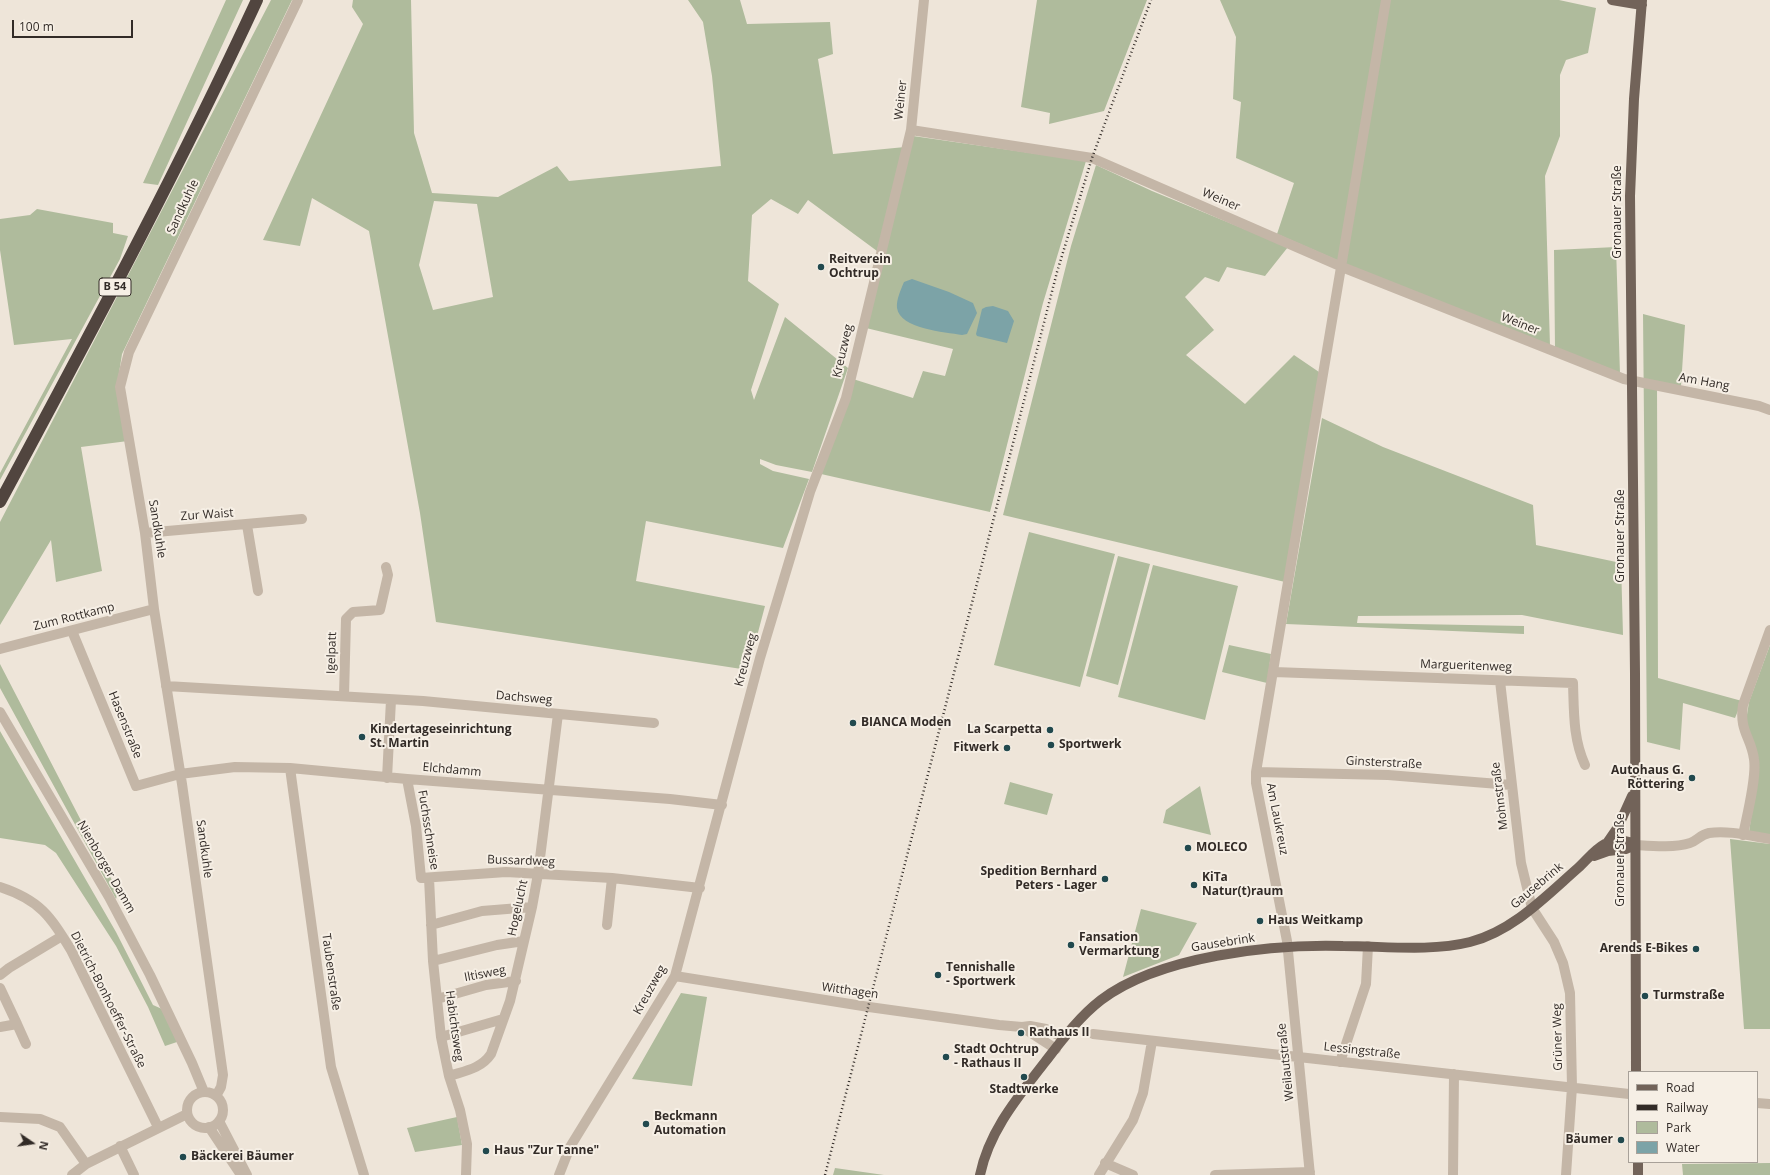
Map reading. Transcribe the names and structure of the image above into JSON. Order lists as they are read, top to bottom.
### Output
{
  "streets": {
    "highway": ["B 54"],
    "main road": ["Gronauer Straße", "Gausebrink"],
    "street": [
      "Weiner",
      "Sandkuhle",
      "Kreuzweg",
      "Am Hang",
      "Zur Waist",
      "Zum Rottkamp",
      "Igelpatt",
      "Margueritenweg",
      "Dachsweg",
      "Hasenstraße",
      "Ginsterstraße",
      "Elchdamm",
      "Mohnstraße",
      "Am Laukreuz",
      "Fuchsschneise",
      "Bussardweg",
      "Nienborger Damm",
      "Hogelucht",
      "Taubenstraße",
      "Iltisweg",
      "Witthagen",
      "Dietrich-Bonhoeffer-Straße",
      "Habichtsweg",
      "Grüner Weg",
      "Lessingstraße",
      "Weilautstraße"
    ]
  },
  "crossings": [
    ["Weiner", "Gronauer Straße"],
    ["Weiner", "Kreuzweg"],
    ["Weiner", "Am Hang"],
    ["Weiner", "Am Laukreuz"],
    ["Sandkuhle", "Zur Waist"],
    ["Sandkuhle", "Zum Rottkamp"],
    ["Sandkuhle", "Dachsweg"],
    ["Sandkuhle", "Hasenstraße"],
    ["Sandkuhle", "Elchdamm"],
    ["Sandkuhle", "Nienborger Damm"],
    ["Gronauer Straße", "Am Hang"],
    ["Gronauer Straße", "Gausebrink"],
    ["Kreuzweg", "Elchdamm"],
    ["Kreuzweg", "Bussardweg"],
    ["Kreuzweg", "Witthagen"],
    ["Zum Rottkamp", "Hasenstraße"],
    ["Igelpatt", "Dachsweg"],
    ["Margueritenweg", "Mohnstraße"],
    ["Margueritenweg", "Am Laukreuz"],
    ["Dachsweg", "Hogelucht"],
    ["Hasenstraße", "Elchdamm"],
    ["Ginsterstraße", "Mohnstraße"],
    ["Ginsterstraße", "Am Laukreuz"],
    ["Elchdamm", "Fuchsschneise"],
    ["Elchdamm", "Hogelucht"],
    ["Elchdamm", "Taubenstraße"],
    ["Mohnstraße", "Gausebrink"],
    ["Mohnstraße", "Grüner Weg"],
    ["Am Laukreuz", "Gausebrink"],
    ["Am Laukreuz", "Weilautstraße"],
    ["Fuchsschneise", "Bussardweg"],
    ["Fuchsschneise", "Habichtsweg"],
    ["Bussardweg", "Hogelucht"],
    ["Bussardweg", "Habichtsweg"],
    ["Gausebrink", "Witthagen"],
    ["Gausebrink", "Grüner Weg"],
    ["Gausebrink", "Weilautstraße"],
    ["Hogelucht", "Iltisweg"],
    ["Hogelucht", "Habichtsweg"],
    ["Iltisweg", "Habichtsweg"],
    ["Grüner Weg", "Lessingstraße"],
    ["Lessingstraße", "Weilautstraße"]
  ],
  "places": [
    "Reitverein Ochtrup",
    "BIANCA Moden",
    "La Scarpetta",
    "Kindertageseinrichtung St. Martin",
    "Sportwerk",
    "Fitwerk",
    "Autohaus G. Röttering",
    "MOLECO",
    "Spedition Bernhard Peters - Lager",
    "KiTa Natur(t)raum",
    "Haus Weitkamp",
    "Fansation Vermarktung",
    "Arends E-Bikes",
    "Tennishalle - Sportwerk",
    "Turmstraße",
    "Rathaus II",
    "Stadt Ochtrup - Rathaus II",
    "Stadtwerke",
    "Beckmann Automation",
    "Bäumer",
    "Haus \"Zur Tanne\"",
    "Bäckerei Bäumer"
  ],
  "legend": [
    "Road",
    "Railway",
    "Park",
    "Water"
  ],
  "scale_bar": "100 m",
  "north": "right"
}
